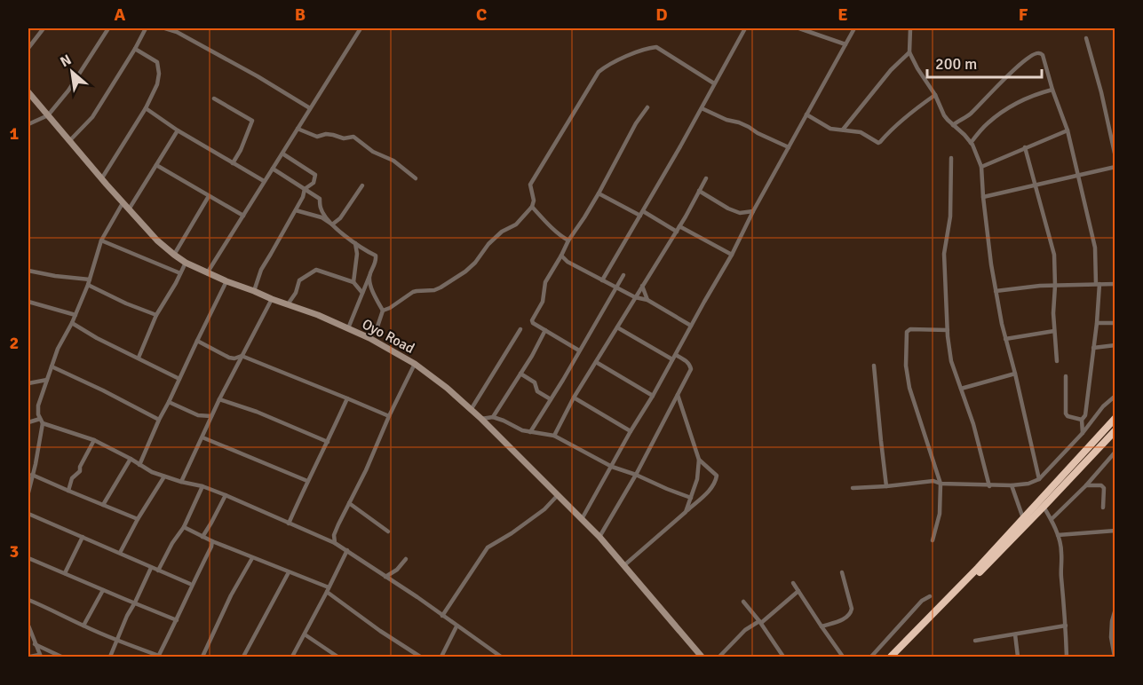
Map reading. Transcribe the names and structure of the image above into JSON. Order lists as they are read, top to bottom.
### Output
{
  "streets": {
    "street": ["Oyo Road"]
  },
  "scale_bar": "200 m",
  "north": "top left",
  "grid": {
    "columns": [
      "A",
      "B",
      "C",
      "D",
      "E",
      "F"
    ],
    "rows": ["1", "2", "3"]
  }
}
